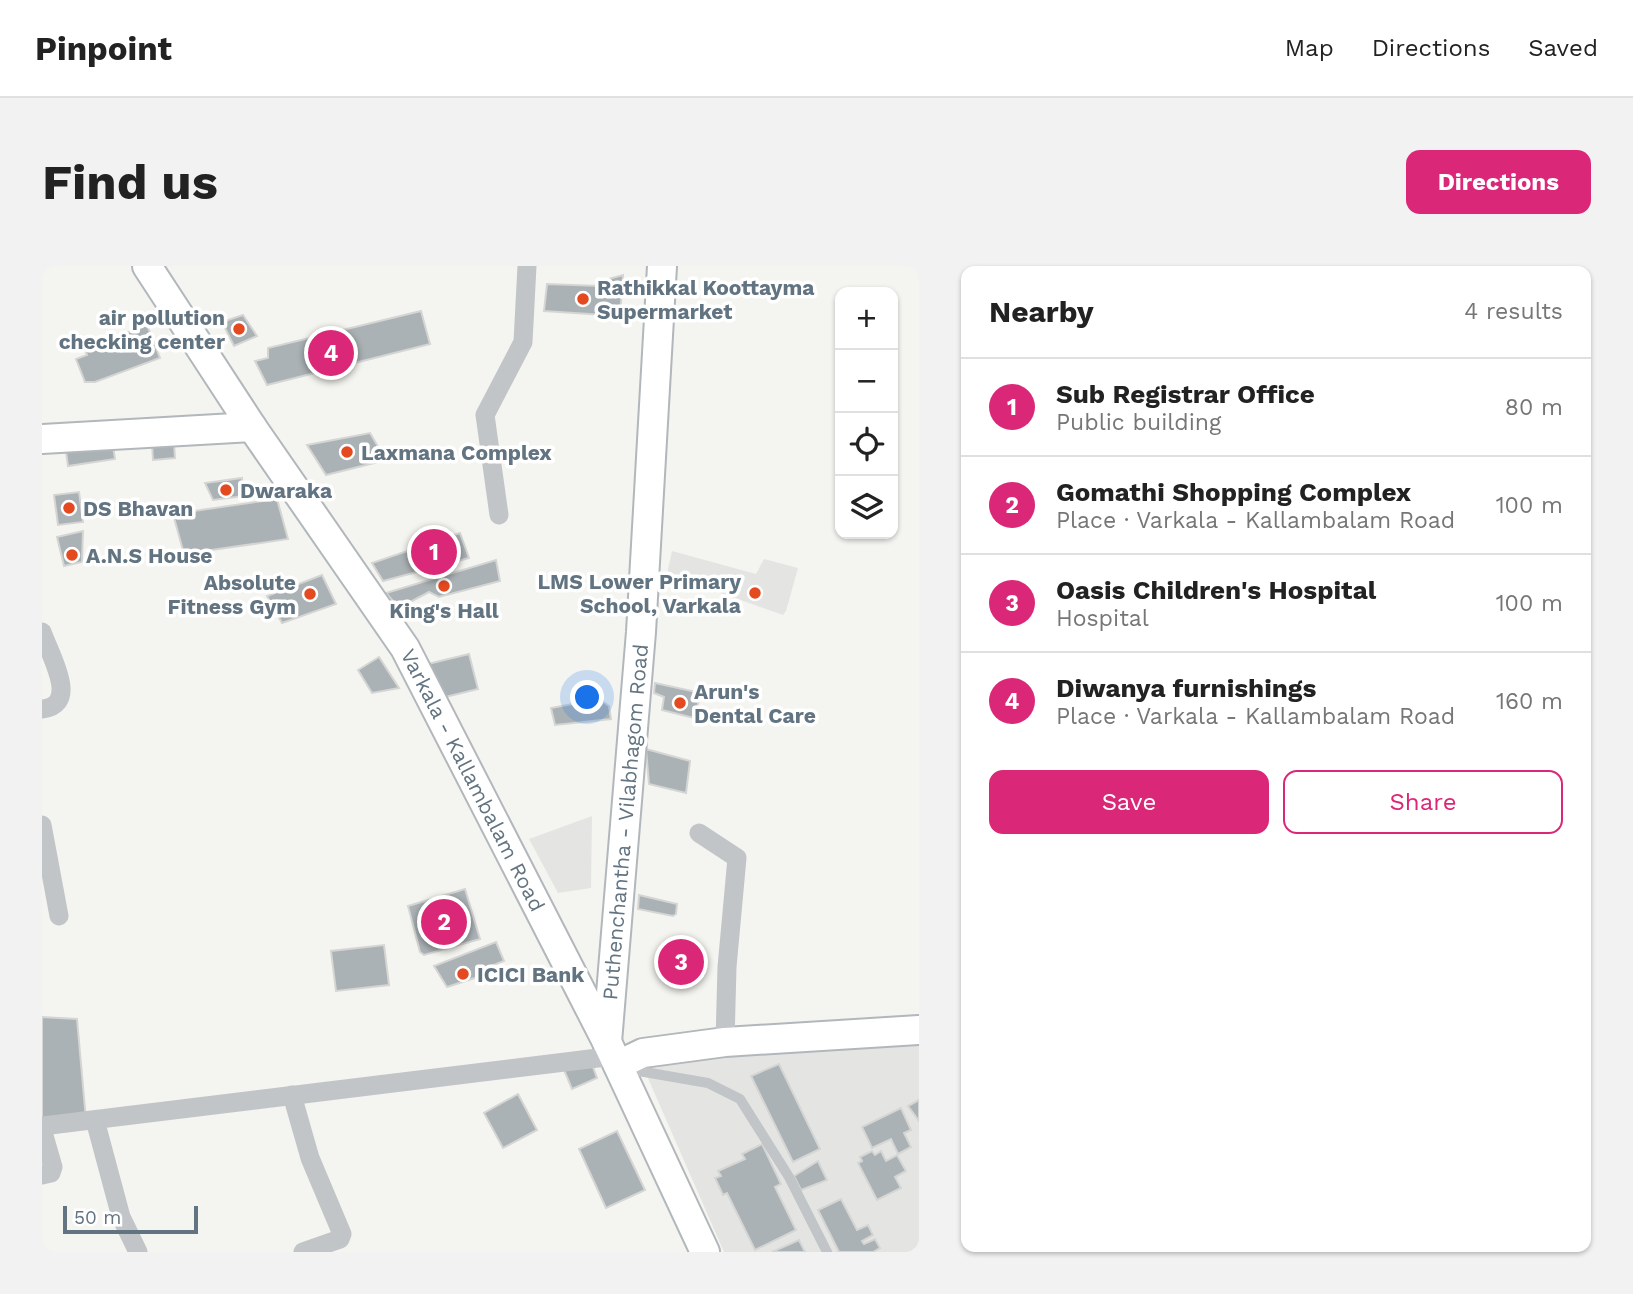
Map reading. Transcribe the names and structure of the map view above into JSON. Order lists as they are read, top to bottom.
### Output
{
  "streets": {
    "main road": ["Varkala - Kallambalam Road", "Puthenchantha - Vilabhagom Road"]
  },
  "crossings": [
    ["Varkala - Kallambalam Road", "Puthenchantha - Vilabhagom Road"]
  ],
  "places": [
    "Rathikkal Koottayma Supermarket",
    "air pollution checking center",
    "Laxmana Complex",
    "Dwaraka",
    "DS Bhavan",
    "A.N.S House",
    "King's Hall",
    "LMS Lower Primary School, Varkala",
    "Absolute Fitness Gym",
    "Arun's Dental Care",
    "ICICI Bank"
  ],
  "scale_bar": "50 m",
  "page": {
    "header": "Pinpoint",
    "nav": ["Map", "Directions", "Saved"],
    "buttons": [
      "Directions",
      ["Save", "Share"]
    ],
    "title": "Find us",
    "heading": ["Nearby", "4 results"],
    "map_buttons": ["+", "−"],
    "pins": [
      "4",
      "1",
      "2",
      "3"
    ],
    "list": [
      {
        "mark": "1",
        "name": "Sub Registrar Office",
        "note": "Public building",
        "value": "80 m"
      },
      {
        "mark": "2",
        "name": "Gomathi Shopping Complex",
        "note": "Place · Varkala - Kallambalam Road",
        "value": "100 m"
      },
      {
        "mark": "3",
        "name": "Oasis Children's Hospital",
        "note": "Hospital",
        "value": "100 m"
      },
      {
        "mark": "4",
        "name": "Diwanya furnishings",
        "note": "Place · Varkala - Kallambalam Road",
        "value": "160 m"
      }
    ],
    "scale": "50 m"
  }
}
